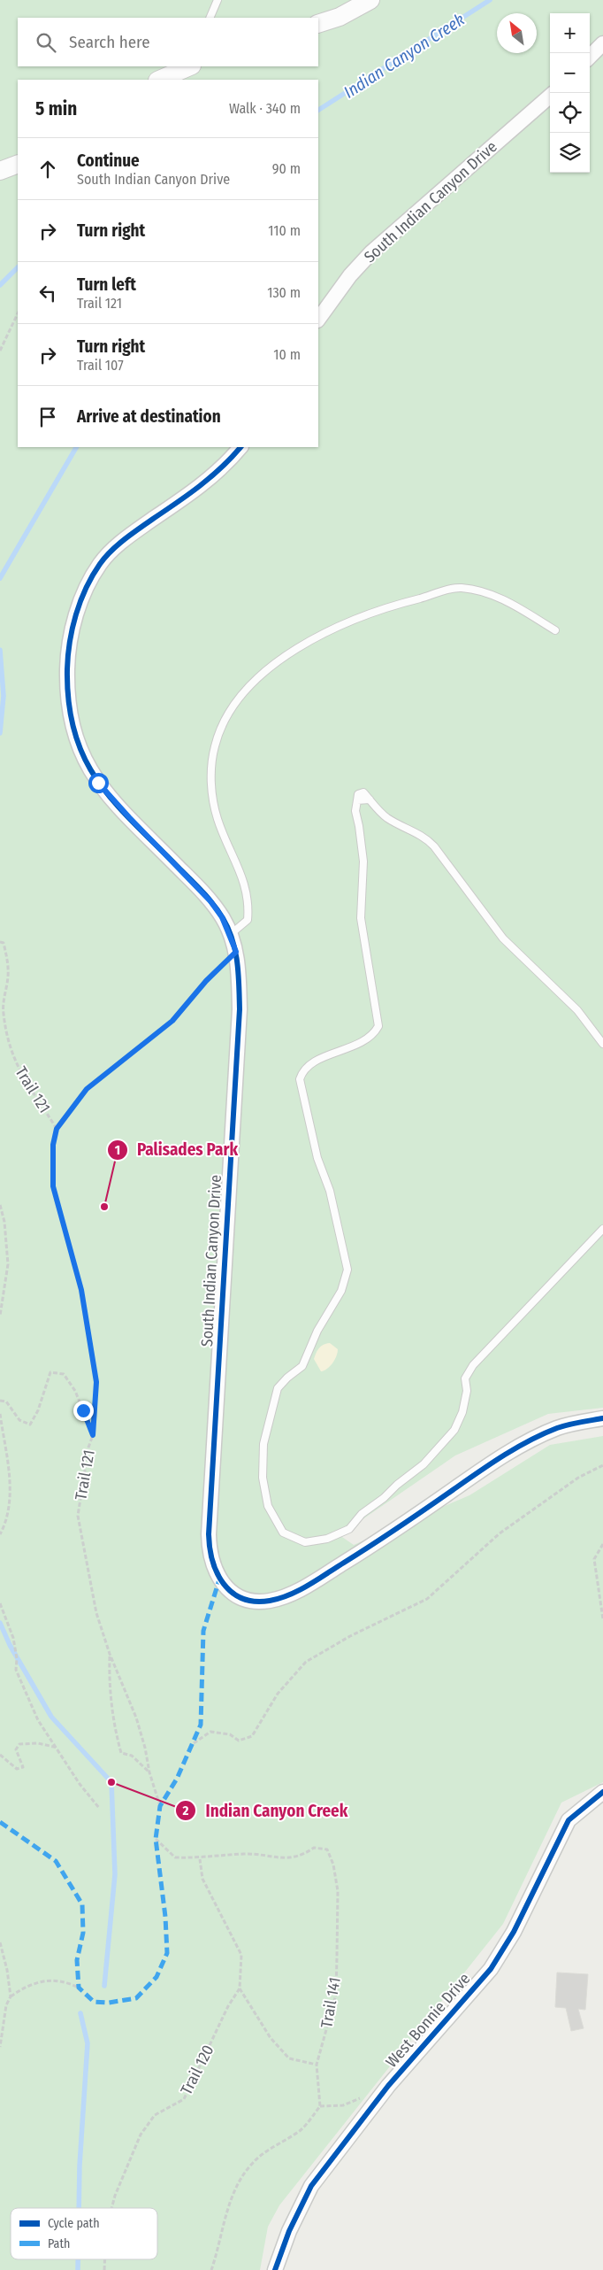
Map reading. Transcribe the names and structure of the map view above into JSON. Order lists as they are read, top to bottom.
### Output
{
  "streets": {
    "street": ["South Indian Canyon Drive", "West Bonnie Drive"],
    "path": ["Trail 121", "Trail 141", "Trail 120"]
  },
  "water": ["Indian Canyon Creek"],
  "places": ["Palisades Park", "Indian Canyon Creek"],
  "legend": ["Cycle path", "Path"],
  "north": "top left",
  "page": {
    "map_buttons": ["+", "−"],
    "search": "Search here",
    "heading": ["5 min", "Walk · 340 m"],
    "list": [
      ["Continue", "South Indian Canyon Drive", "90 m"],
      ["Turn right", "110 m"],
      ["Turn left", "Trail 121", "130 m"],
      ["Turn right", "Trail 107", "10 m"],
      "Arrive at destination"
    ]
  }
}
